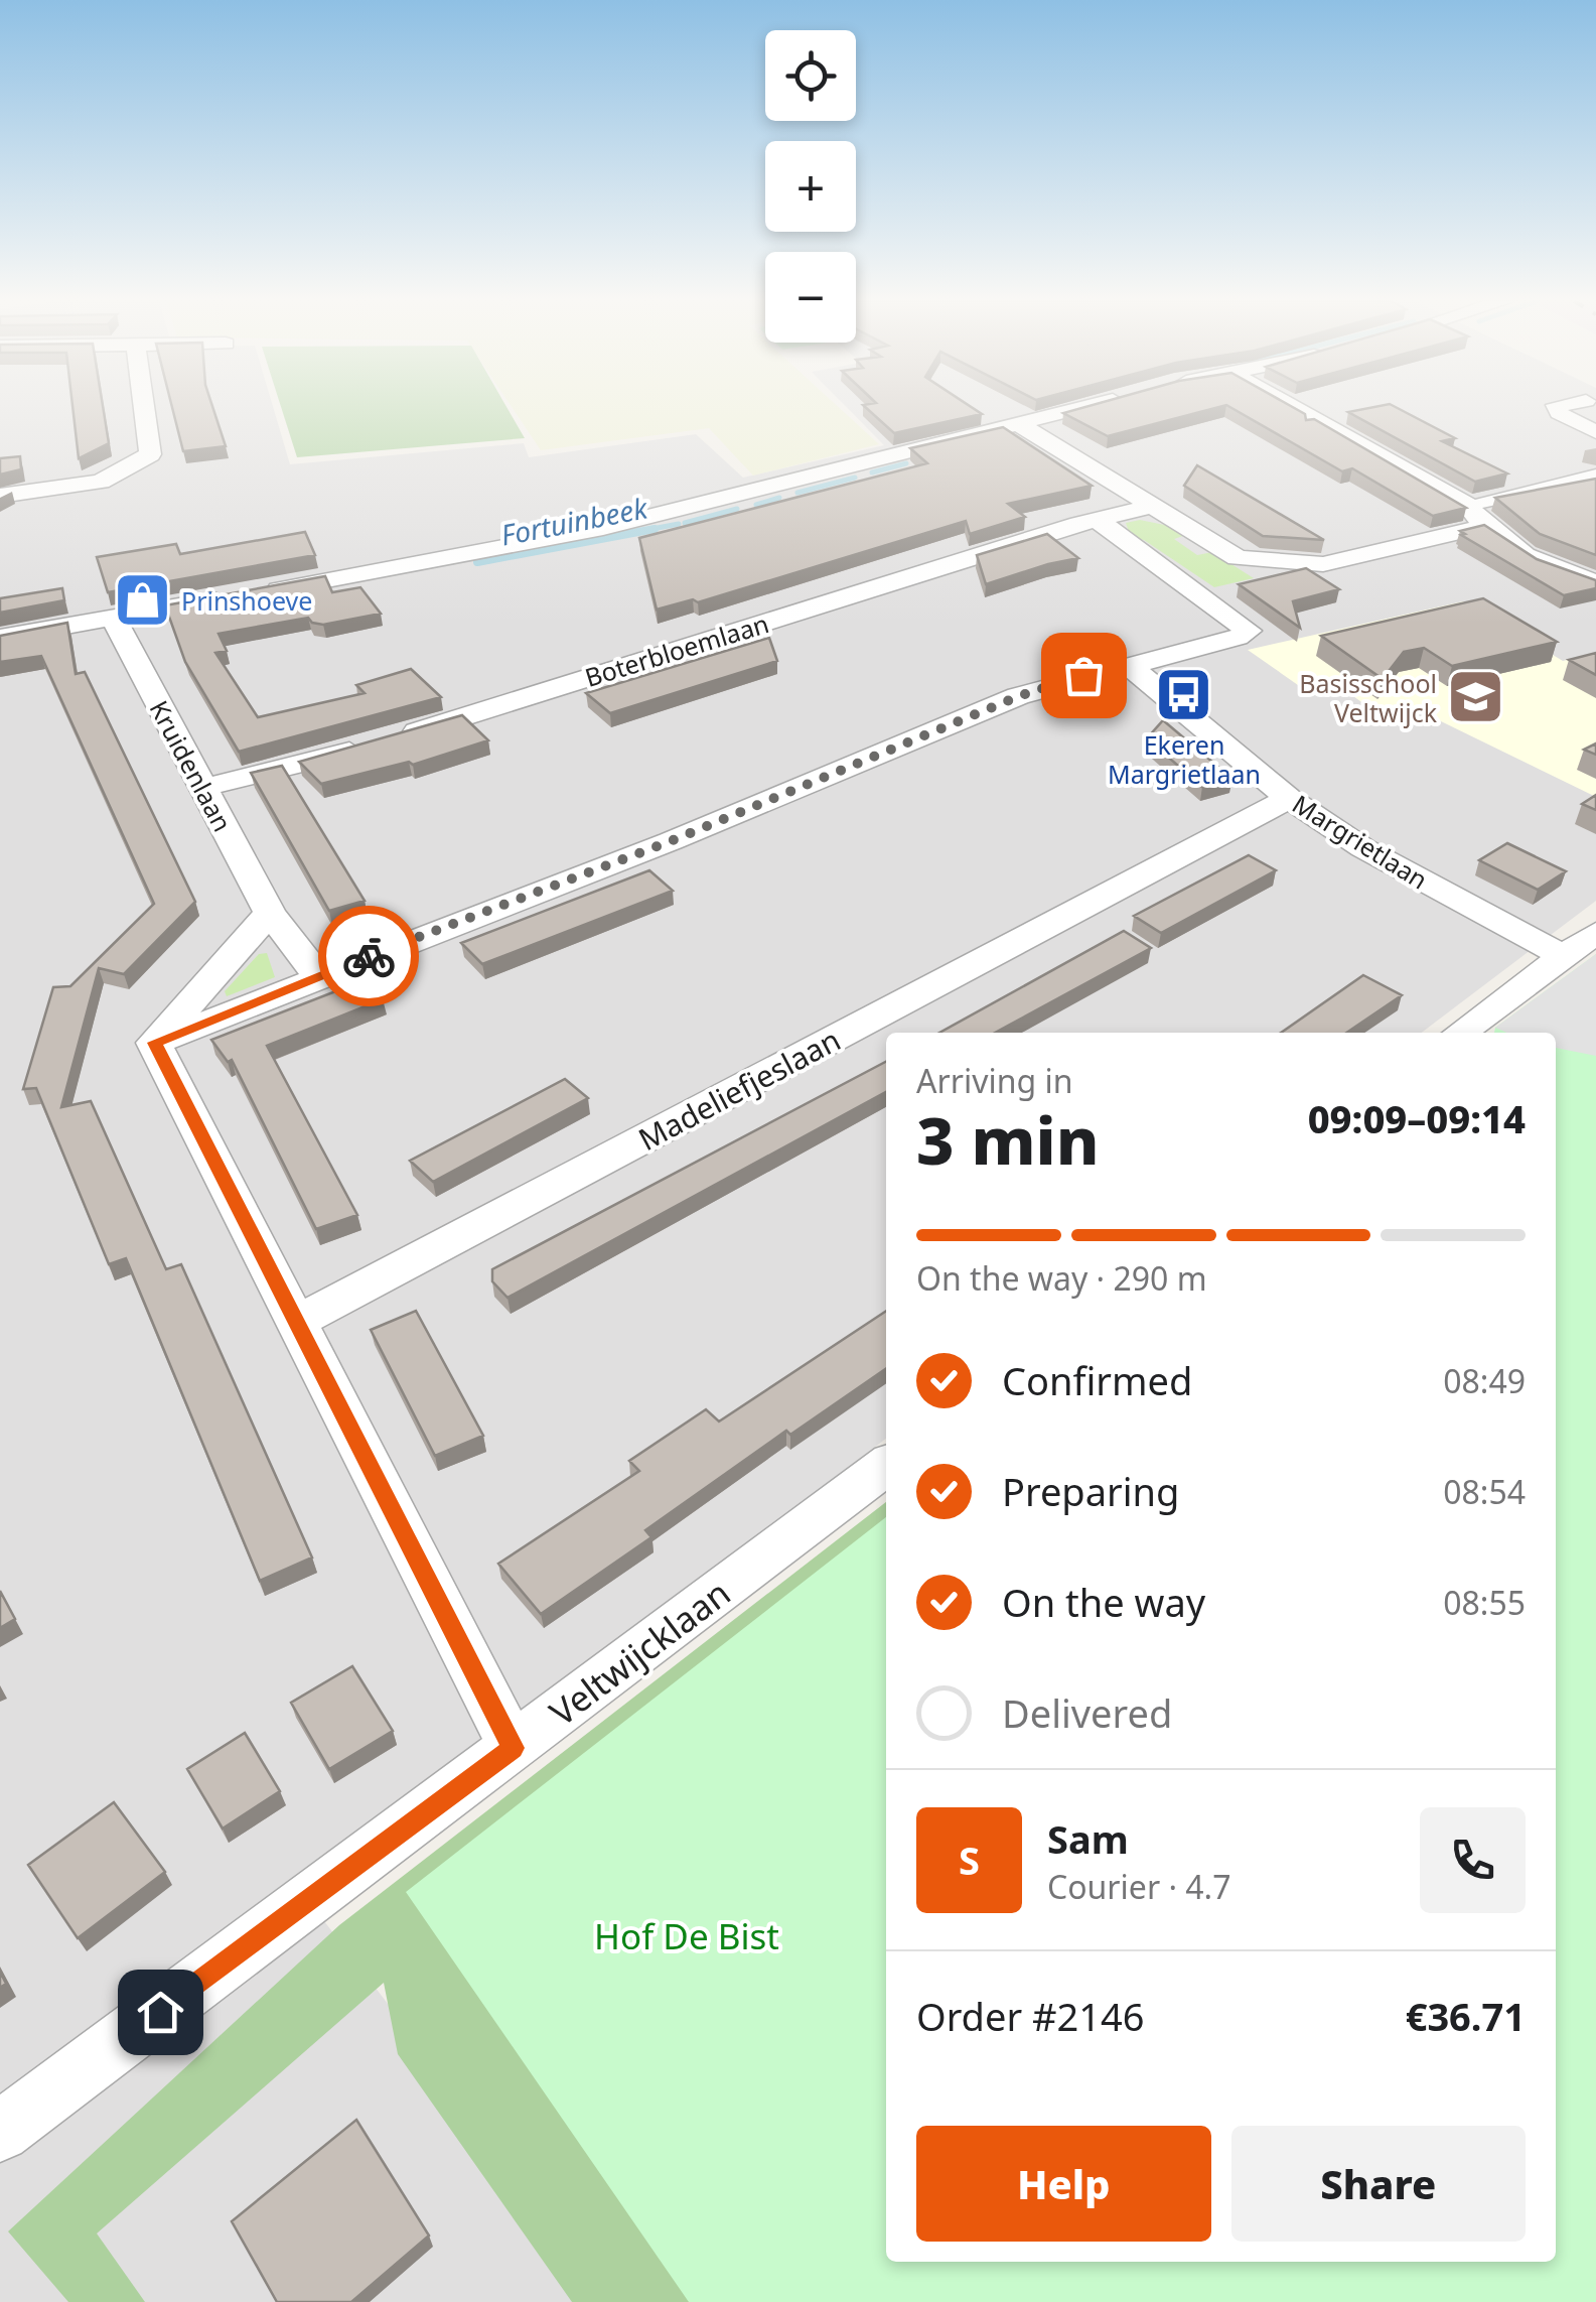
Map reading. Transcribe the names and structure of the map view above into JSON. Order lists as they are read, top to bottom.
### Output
{
  "streets": {
    "street": [
      "Boterbloemlaan",
      "Kruidenlaan",
      "Margrietlaan",
      "Madeliefjeslaan",
      "Veltwijcklaan"
    ]
  },
  "crossings": [
    ["Boterbloemlaan", "Kruidenlaan"],
    ["Margrietlaan", "Madeliefjeslaan"]
  ],
  "water": ["Fortuinbeek"],
  "parks": ["Hof De Bist"],
  "places": {
    "shop": ["Prinshoeve"],
    "bus stop": ["Ekeren Margrietlaan"],
    "school or university": ["Basisschool Veltwijck"]
  },
  "page": {
    "map_buttons": ["+", "−"],
    "heading": ["3 min", "Arriving in", "09:09–09:14"],
    "panel": [
      "Sam",
      "Courier · 4.7",
      "Order #2146",
      "€36.71"
    ],
    "bar": "On the way · 290 m",
    "list": [
      ["Confirmed", "08:49"],
      ["Preparing", "08:54"],
      ["On the way", "08:55"],
      "Delivered"
    ],
    "round": "S",
    "buttons": ["Help", "Share"]
  }
}
